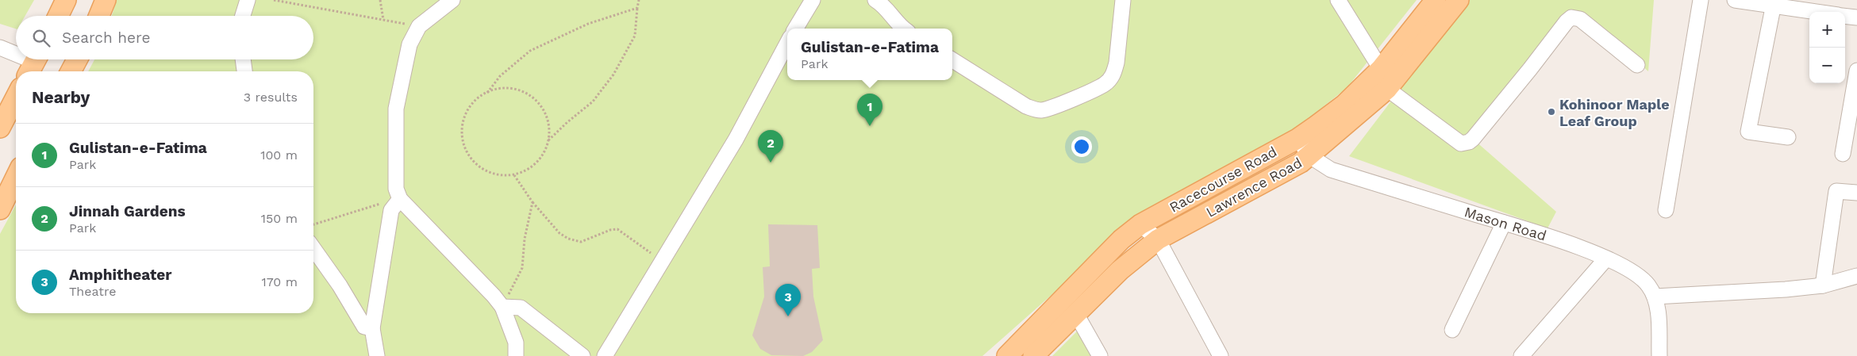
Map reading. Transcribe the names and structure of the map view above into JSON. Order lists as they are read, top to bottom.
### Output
{
  "streets": {
    "main road": ["Racecourse Road", "Lawrence Road"],
    "street": ["Mason Road"]
  },
  "crossings": [
    ["Racecourse Road", "Lawrence Road"],
    ["Racecourse Road", "Mason Road"],
    ["Lawrence Road", "Mason Road"]
  ],
  "places": ["Kohinoor Maple Leaf Group"],
  "page": {
    "map_buttons": ["+", "−"],
    "search": "Search here",
    "popup": ["Gulistan-e-Fatima", "Park"],
    "heading": ["Nearby", "3 results"],
    "pins": ["1", "2", "3"],
    "list": [
      {
        "mark": "1",
        "name": "Gulistan-e-Fatima",
        "note": "Park",
        "value": "100 m"
      },
      {
        "mark": "2",
        "name": "Jinnah Gardens",
        "note": "Park",
        "value": "150 m"
      },
      {
        "mark": "3",
        "name": "Amphitheater",
        "note": "Theatre",
        "value": "170 m"
      }
    ]
  }
}
